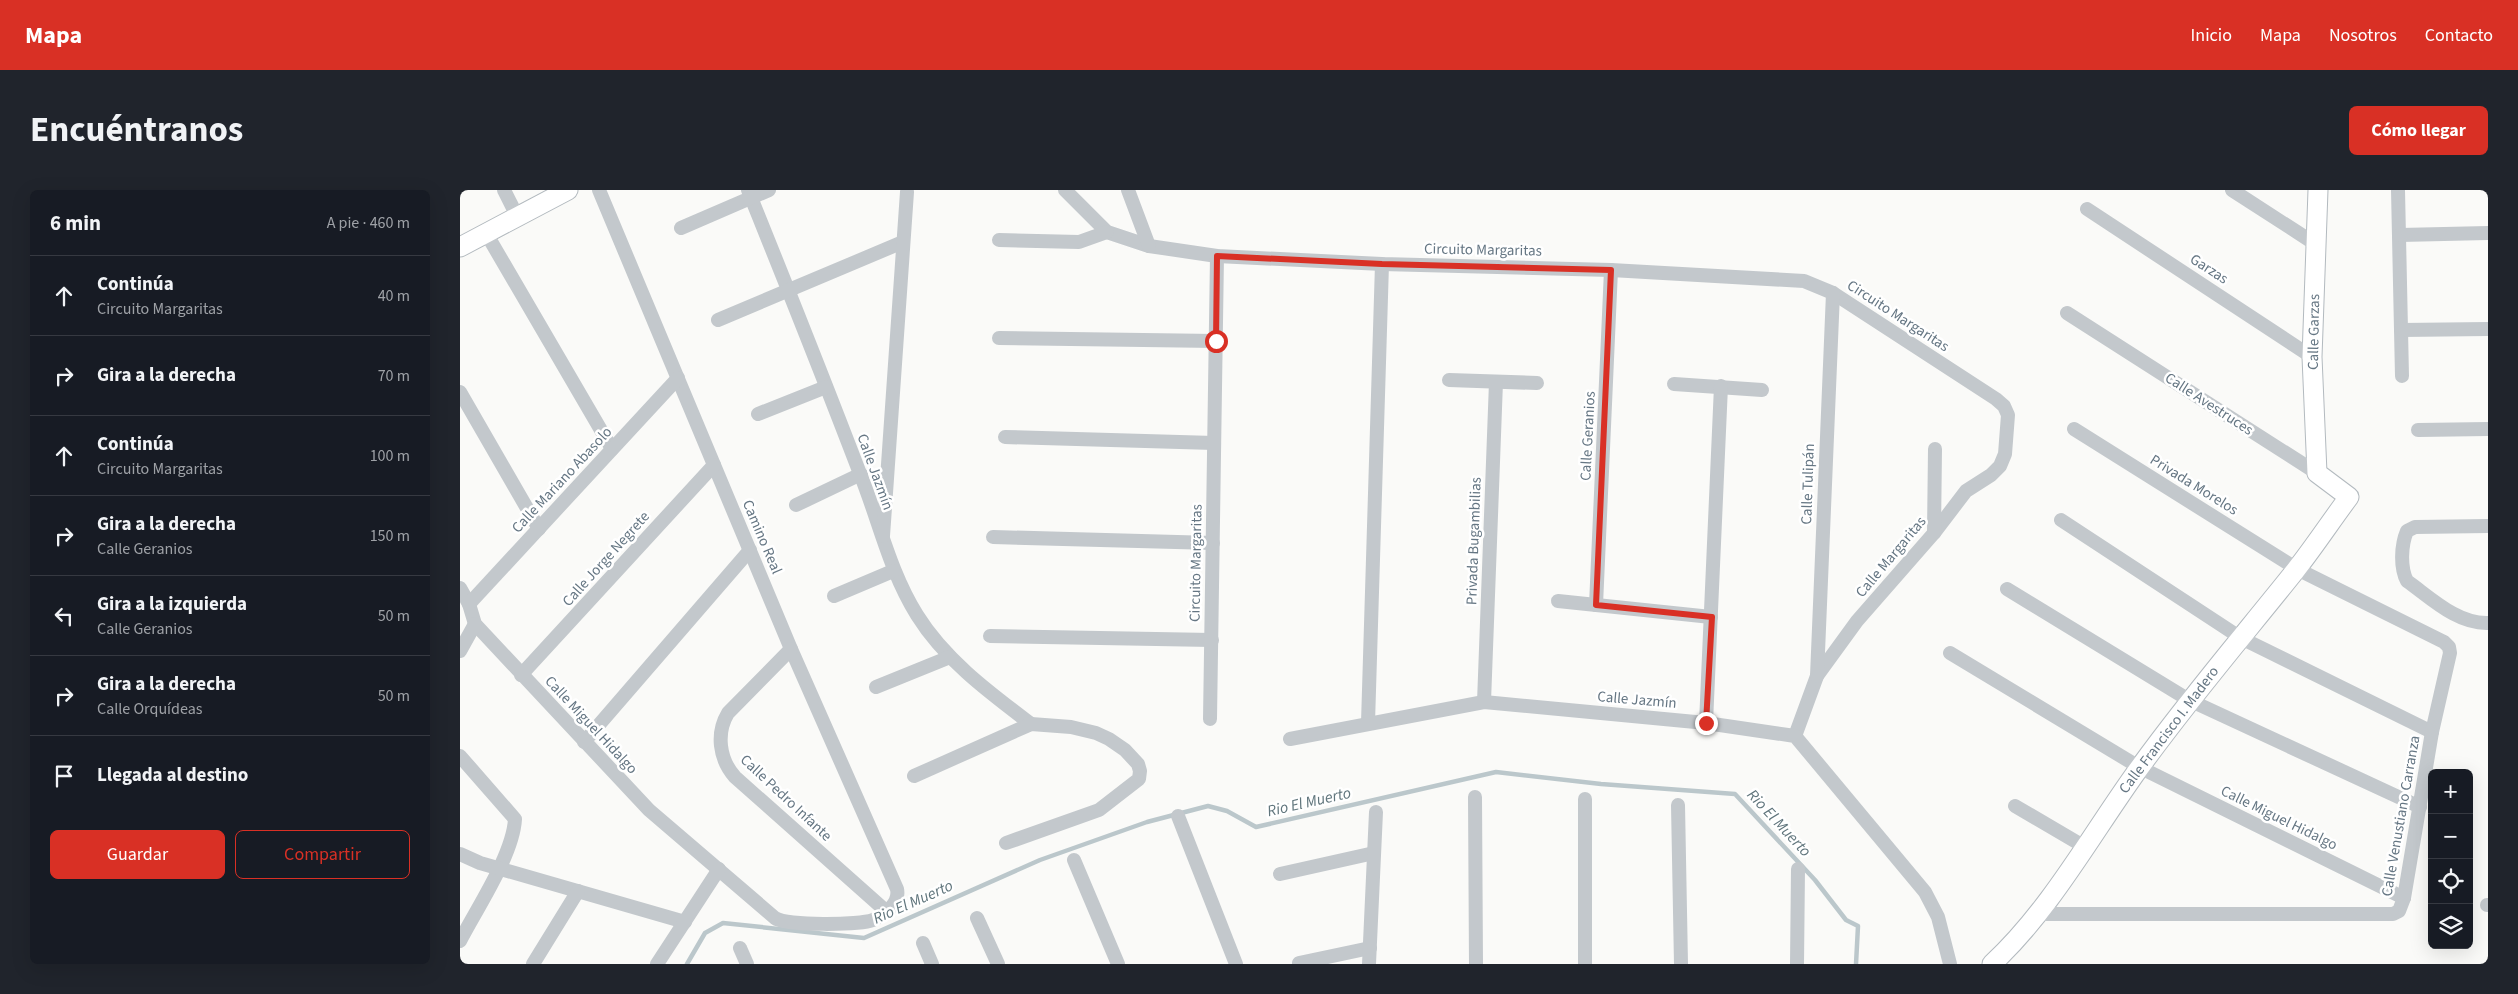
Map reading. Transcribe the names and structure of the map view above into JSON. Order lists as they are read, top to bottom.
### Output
{
  "streets": {
    "main road": ["Calle Garzas", "Calle Avestruces", "Calle Francisco I. Madero"],
    "street": [
      "Circuito Margaritas",
      "Garzas",
      "Calle Geranios",
      "Calle Jazmín",
      "Calle Mariano Abasolo",
      "Calle Tulipán",
      "Privada Morelos",
      "Camino Real",
      "Privada Bugambilias",
      "Calle Margaritas",
      "Calle Jorge Negrete",
      "Calle Miguel Hidalgo",
      "Calle Pedro Infante",
      "Calle Venustiano Carranza"
    ]
  },
  "crossings": [
    ["Circuito Margaritas", "Calle Geranios"],
    ["Circuito Margaritas", "Calle Tulipán"],
    ["Circuito Margaritas", "Calle Margaritas"],
    ["Garzas", "Calle Garzas"],
    ["Calle Garzas", "Calle Avestruces"],
    ["Calle Avestruces", "Calle Francisco I. Madero"],
    ["Calle Jazmín", "Privada Bugambilias"],
    ["Calle Jazmín", "Calle Margaritas"],
    ["Calle Mariano Abasolo", "Camino Real"],
    ["Calle Mariano Abasolo", "Calle Miguel Hidalgo"],
    ["Calle Tulipán", "Calle Margaritas"],
    ["Privada Morelos", "Calle Francisco I. Madero"],
    ["Privada Morelos", "Calle Venustiano Carranza"],
    ["Camino Real", "Calle Jorge Negrete"],
    ["Camino Real", "Calle Miguel Hidalgo"],
    ["Camino Real", "Calle Pedro Infante"],
    ["Calle Jorge Negrete", "Calle Miguel Hidalgo"],
    ["Calle Miguel Hidalgo", "Calle Francisco I. Madero"],
    ["Calle Miguel Hidalgo", "Calle Pedro Infante"],
    ["Calle Miguel Hidalgo", "Calle Venustiano Carranza"],
    ["Calle Francisco I. Madero", "Calle Venustiano Carranza"]
  ],
  "water": ["Rio El Muerto"],
  "page": {
    "header": "Mapa",
    "nav": [
      "Inicio",
      "Mapa",
      "Nosotros",
      "Contacto"
    ],
    "title": "Encuéntranos",
    "buttons": [
      "Cómo llegar",
      ["Guardar", "Compartir"]
    ],
    "heading": ["6 min", "A pie · 460 m"],
    "list": [
      ["Continúa", "Circuito Margaritas", "40 m"],
      ["Gira a la derecha", "70 m"],
      ["Continúa", "Circuito Margaritas", "100 m"],
      ["Gira a la derecha", "Calle Geranios", "150 m"],
      ["Gira a la izquierda", "Calle Geranios", "50 m"],
      ["Gira a la derecha", "Calle Orquídeas", "50 m"],
      "Llegada al destino"
    ],
    "map_buttons": ["+", "−"]
  }
}
